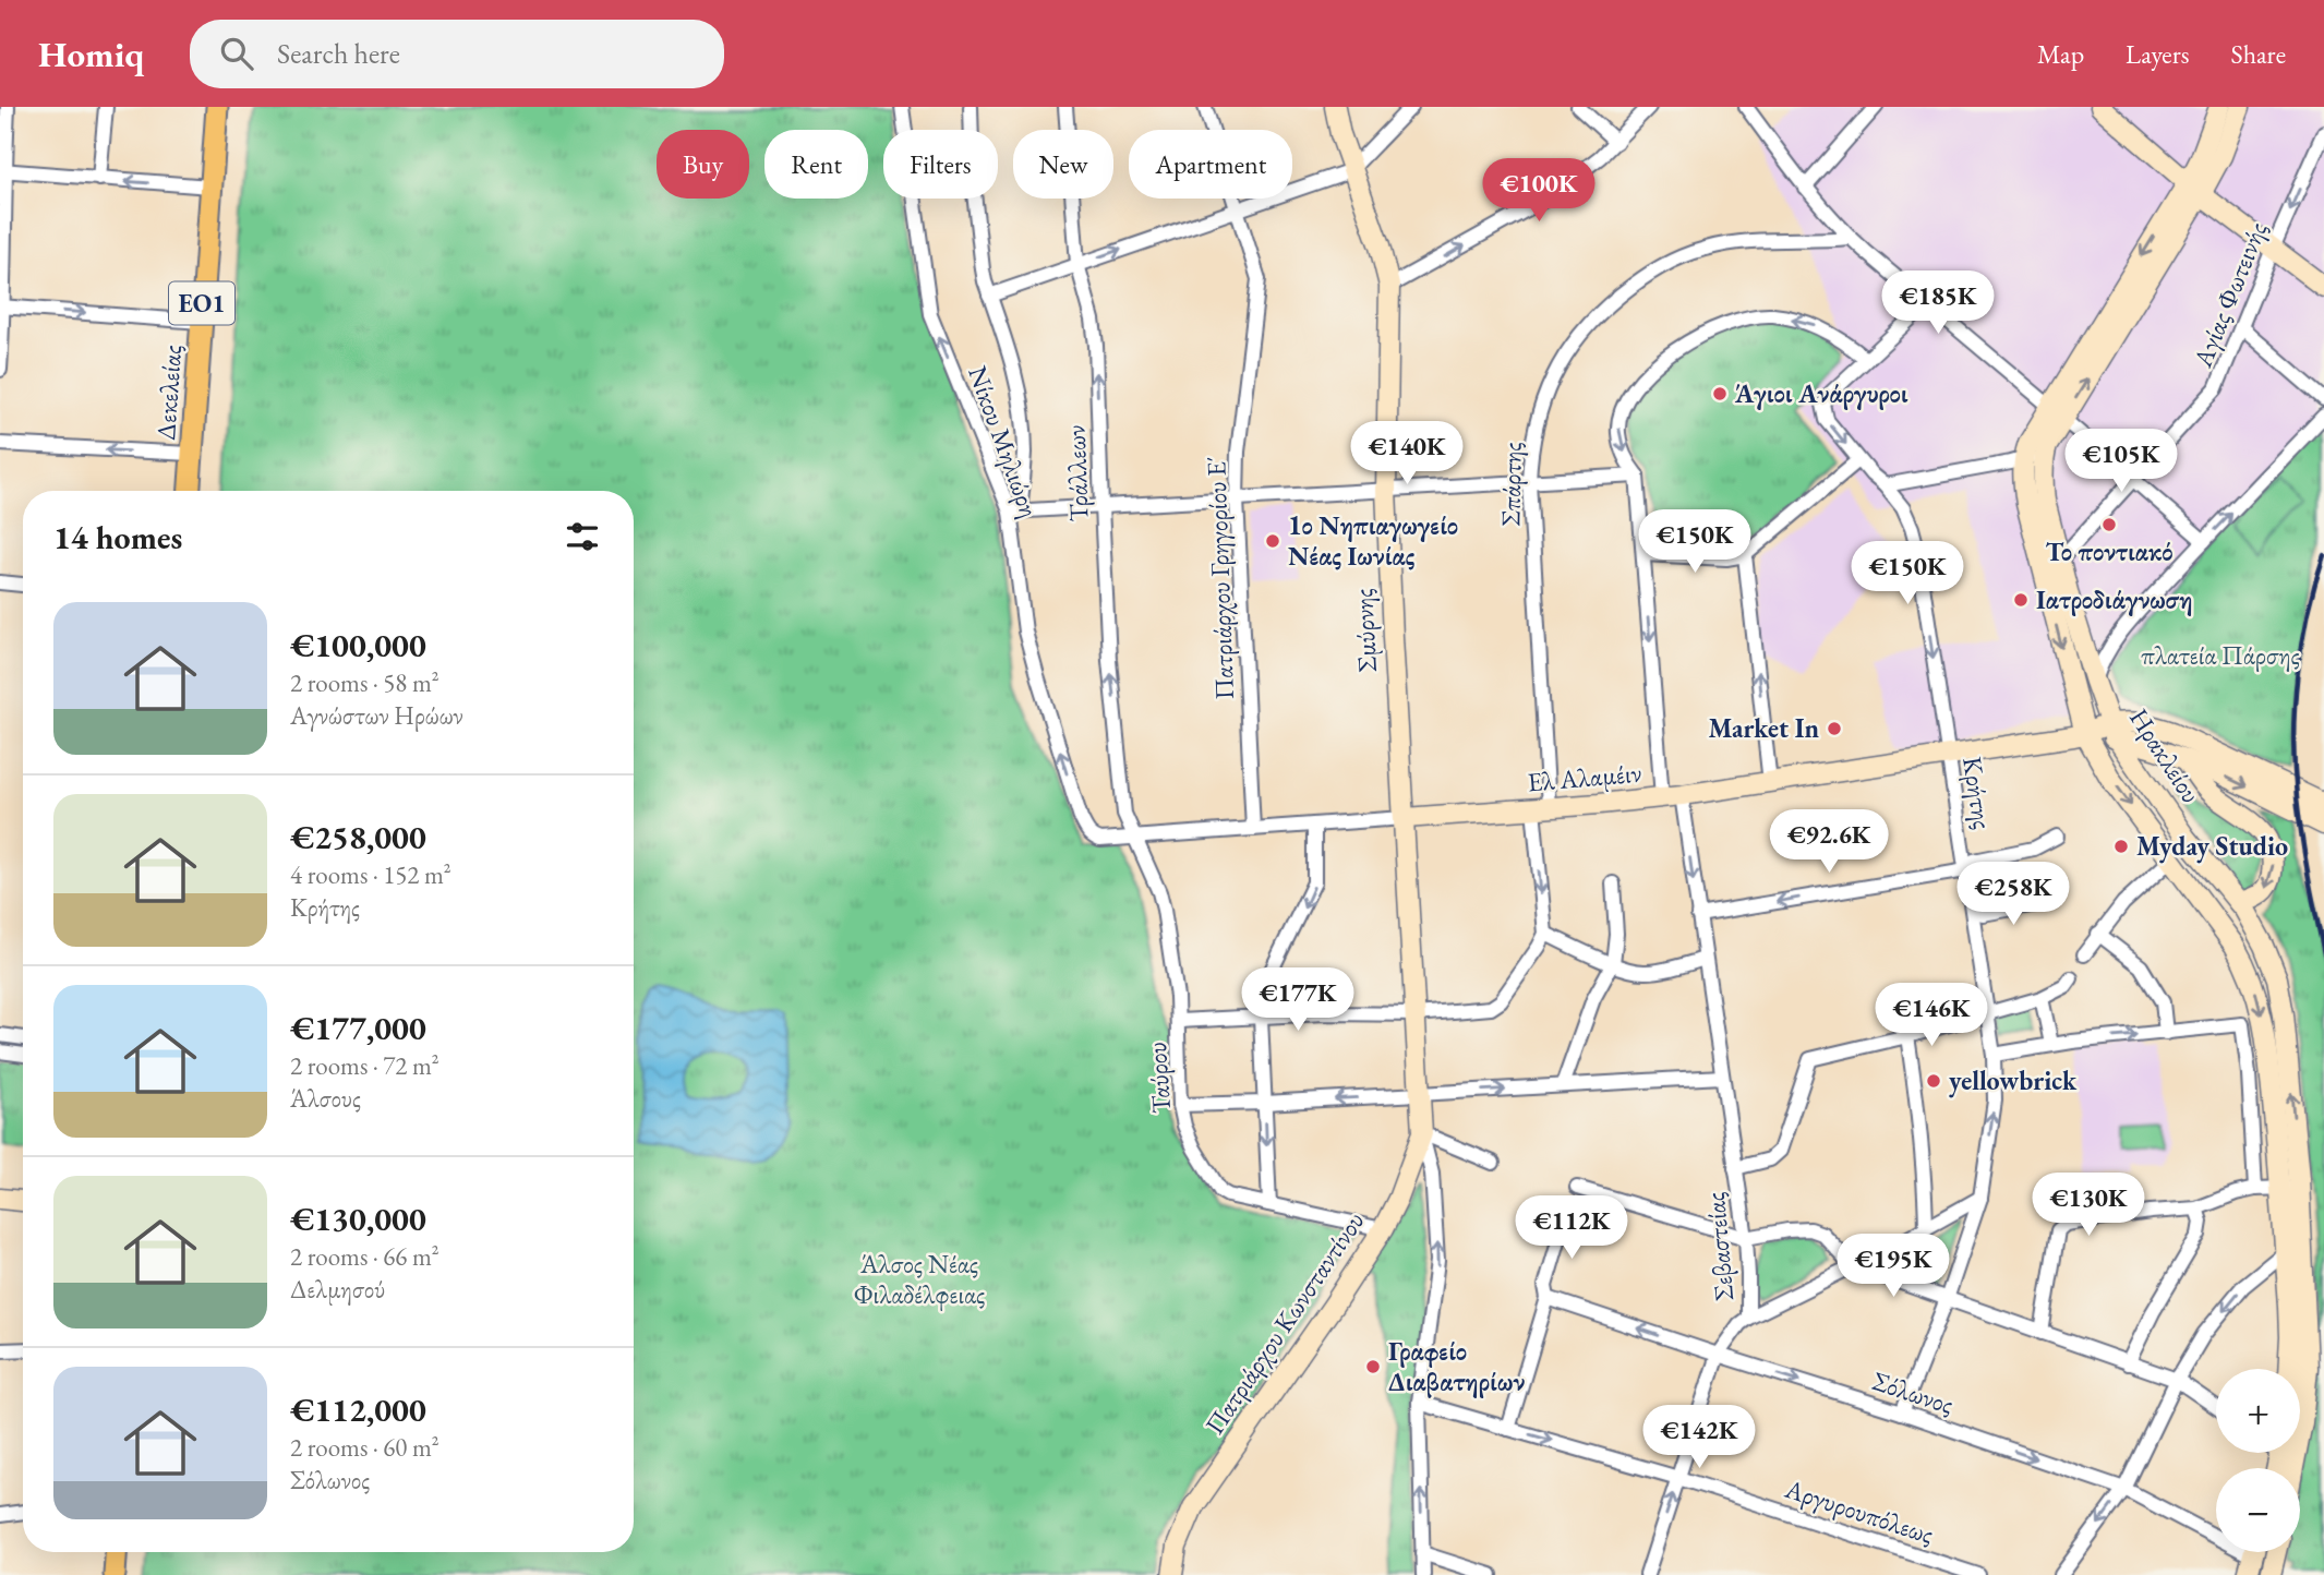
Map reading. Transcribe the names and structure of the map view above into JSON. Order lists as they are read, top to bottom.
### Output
{
  "streets": {
    "main road": [
      "ΕΟ1",
      "Δεκελείας",
      "Σμύρνης",
      "Ηρακλείου",
      "Ελ Αλαμέιν",
      "Πατριάρχου Κωνσταντίνου"
    ],
    "street": [
      "Αγίας Φωτεινής",
      "Νίκου Μηλιώρη",
      "Τράλλεων",
      "Σπάρτης",
      "Πατριάρχου Γρηγορίου Ε΄",
      "Κρήτης",
      "Ταύρου",
      "Σεβαστείας",
      "Σόλωνος",
      "Αργυρουπόλεως"
    ]
  },
  "crossings": [
    ["Αγίας Φωτεινής", "Ηρακλείου"],
    ["Νίκου Μηλιώρη", "Ελ Αλαμέιν"],
    ["Τράλλεων", "Ελ Αλαμέιν"],
    ["Τράλλεων", "Ταύρου"],
    ["Σπάρτης", "Ελ Αλαμέιν"],
    ["Πατριάρχου Γρηγορίου Ε΄", "Ελ Αλαμέιν"],
    ["Σμύρνης", "Ελ Αλαμέιν"],
    ["Σμύρνης", "Πατριάρχου Κωνσταντίνου"],
    ["Ηρακλείου", "Ελ Αλαμέιν"],
    ["Ελ Αλαμέιν", "Κρήτης"],
    ["Ελ Αλαμέιν", "Ταύρου"],
    ["Ελ Αλαμέιν", "Σεβαστείας"],
    ["Κρήτης", "Σόλωνος"],
    ["Ταύρου", "Πατριάρχου Κωνσταντίνου"],
    ["Σεβαστείας", "Σόλωνος"],
    ["Σεβαστείας", "Αργυρουπόλεως"]
  ],
  "parks": ["πλατεία Πάρσης", "Άλσος Νέας Φιλαδέλφειας"],
  "places": [
    "Άγιοι Ανάργυροι",
    "Το ποντιακό",
    "1ο Νηπιαγωγείο Νέας Ιωνίας",
    "Ιατροδιάγνωση",
    "Market In",
    "Myday Studio",
    "yellowbrick",
    "Γραφείο Διαβατηρίων"
  ],
  "page": {
    "header": "Homiq",
    "search": "Search here",
    "nav": ["Map", "Layers", "Share"],
    "chip": [
      "Buy",
      "Rent",
      "Filters",
      "New",
      "Apartment"
    ],
    "price": [
      "€100K",
      "€185K",
      "€140K",
      "€105K",
      "€150K",
      "€150K",
      "€92.6K",
      "€258K",
      "€177K",
      "€146K",
      "€130K",
      "€112K",
      "€195K",
      "€142K"
    ],
    "heading": "14 homes",
    "list": [
      {
        "name": "€100,000",
        "note": "2 rooms · 58 m² · Αγνώστων Ηρώων"
      },
      {
        "name": "€258,000",
        "note": "4 rooms · 152 m² · Κρήτης"
      },
      {
        "name": "€177,000",
        "note": "2 rooms · 72 m² · Άλσους"
      },
      {
        "name": "€130,000",
        "note": "2 rooms · 66 m² · Δελμησού"
      },
      {
        "name": "€112,000",
        "note": "2 rooms · 60 m² · Σόλωνος"
      }
    ],
    "map_buttons": ["+", "−"]
  }
}
